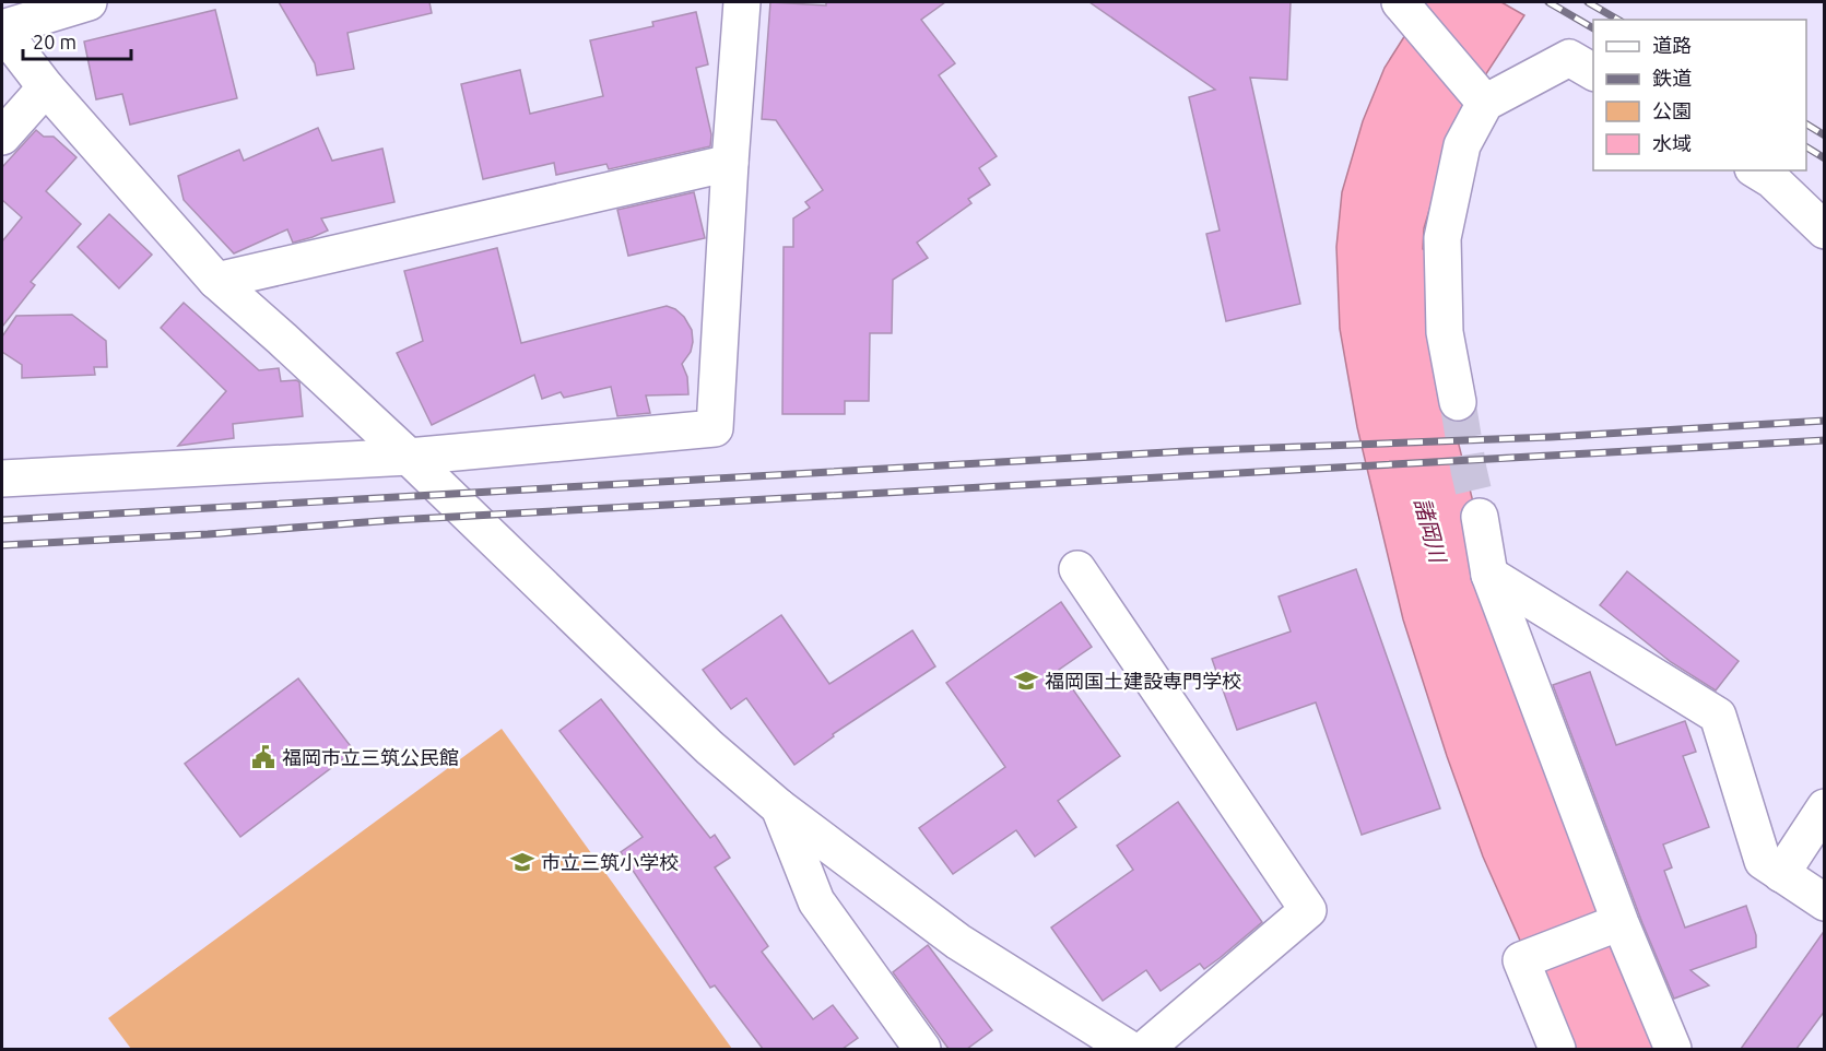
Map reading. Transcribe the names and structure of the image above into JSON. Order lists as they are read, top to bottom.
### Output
{
  "water": ["諸岡川"],
  "places": {
    "school or university": ["福岡国土建設専門学校", "市立三筑小学校"],
    "public building": ["福岡市立三筑公民館"]
  },
  "legend": [
    "道路",
    "鉄道",
    "公園",
    "水域"
  ],
  "scale_bar": "20 m"
}
